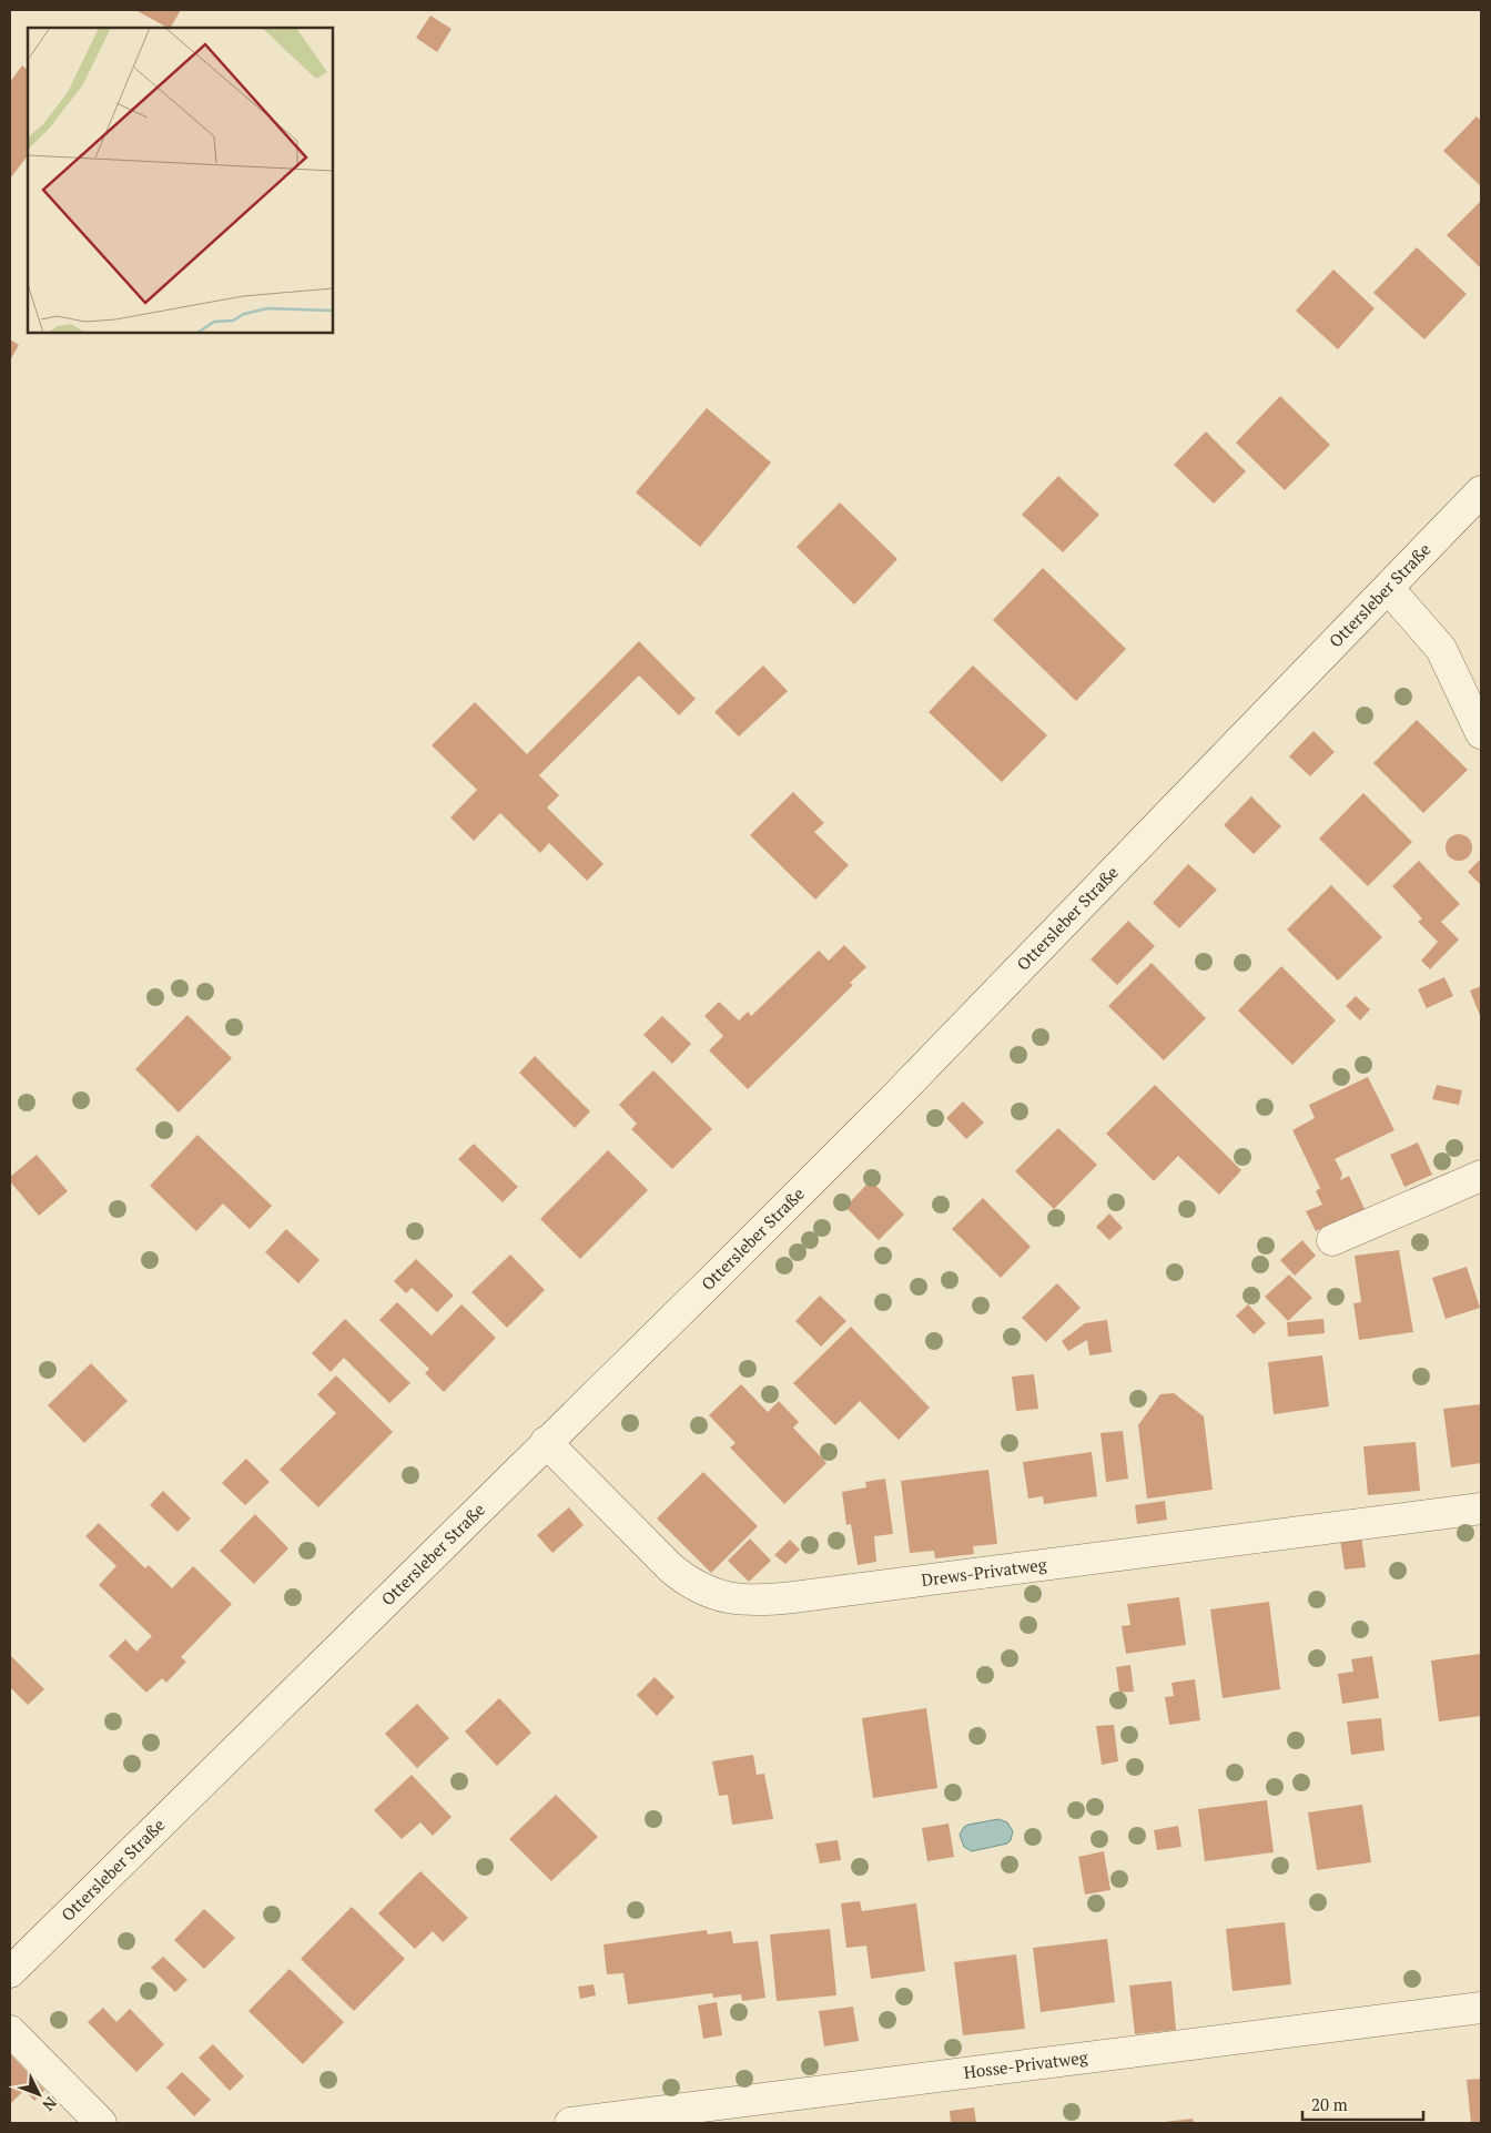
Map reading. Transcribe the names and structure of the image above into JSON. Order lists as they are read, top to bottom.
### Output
{
  "streets": {
    "street": ["Ottersleber Straße", "Drews-Privatweg", "Hosse-Privatweg"]
  },
  "crossings": [
    ["Ottersleber Straße", "Drews-Privatweg"]
  ],
  "scale_bar": "20 m",
  "north": "bottom right"
}
